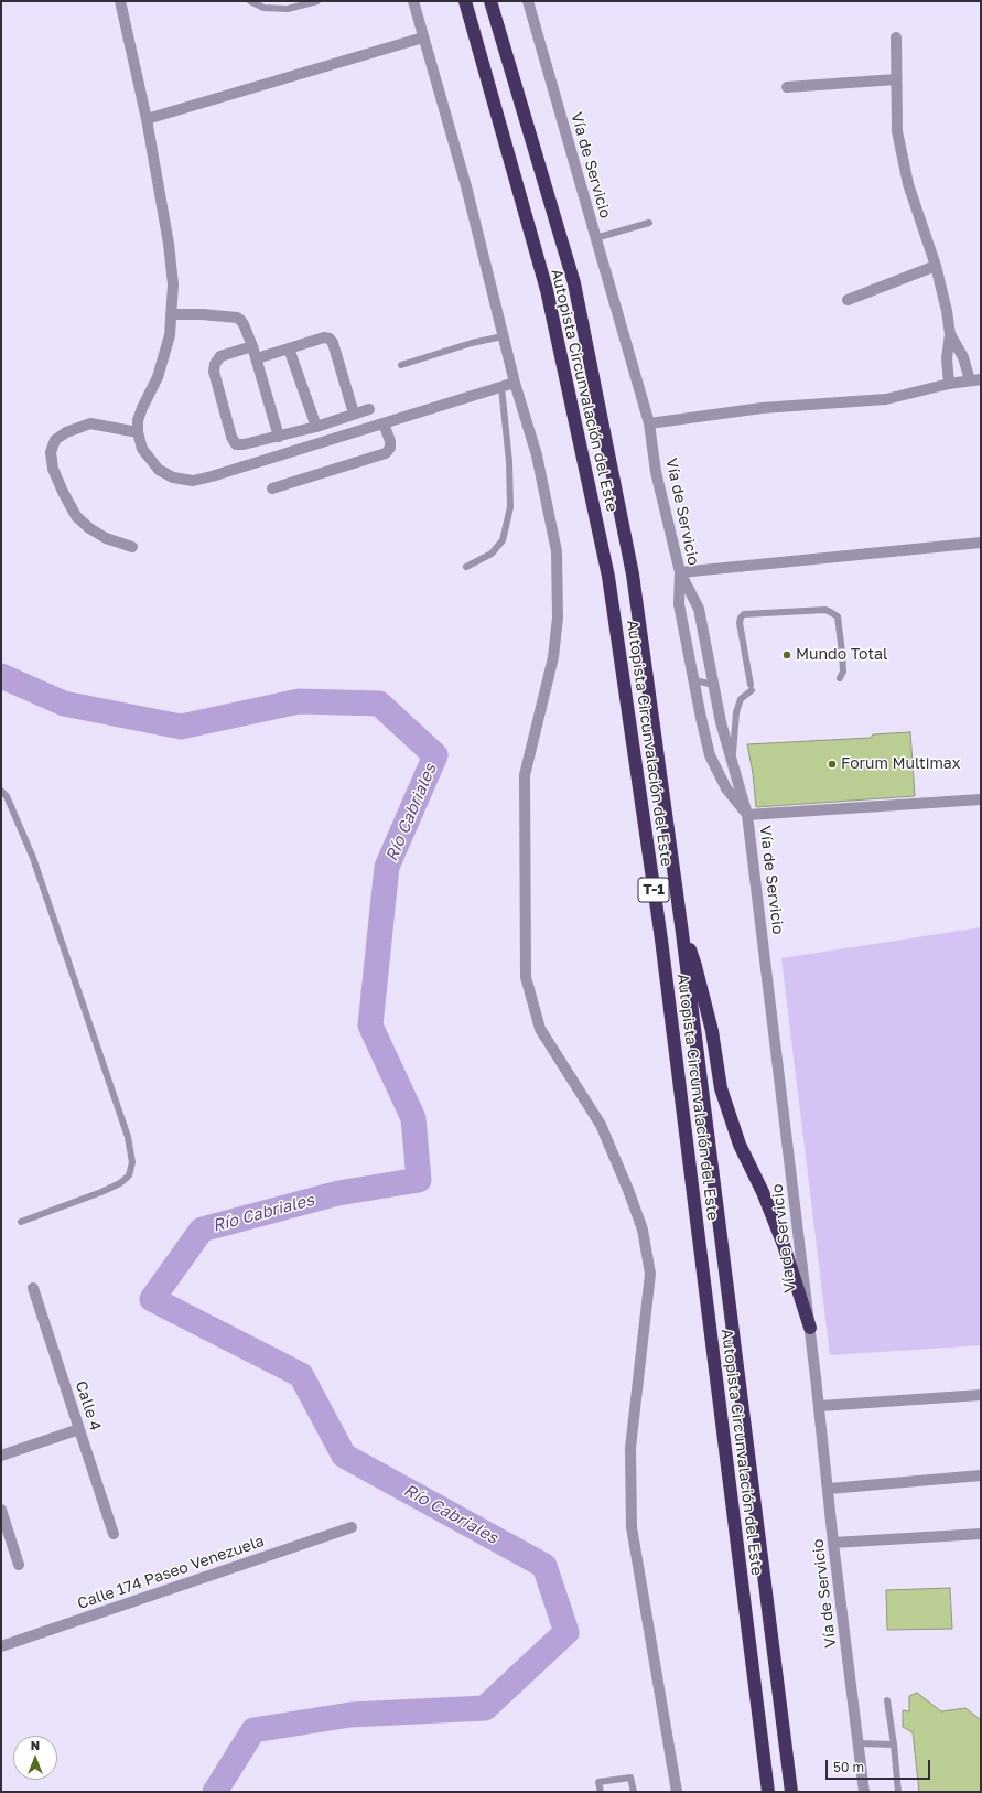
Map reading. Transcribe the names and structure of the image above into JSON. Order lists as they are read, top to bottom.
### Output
{
  "streets": {
    "highway": ["Autopista Circunvalación del Este", "T-1"],
    "street": ["Vía de Servicio", "Calle 4", "Calle 174 Paseo Venezuela"]
  },
  "water": ["Río Cabriales"],
  "places": ["Mundo Total", "Forum Multimax"],
  "scale_bar": "50 m",
  "north": "top"
}
